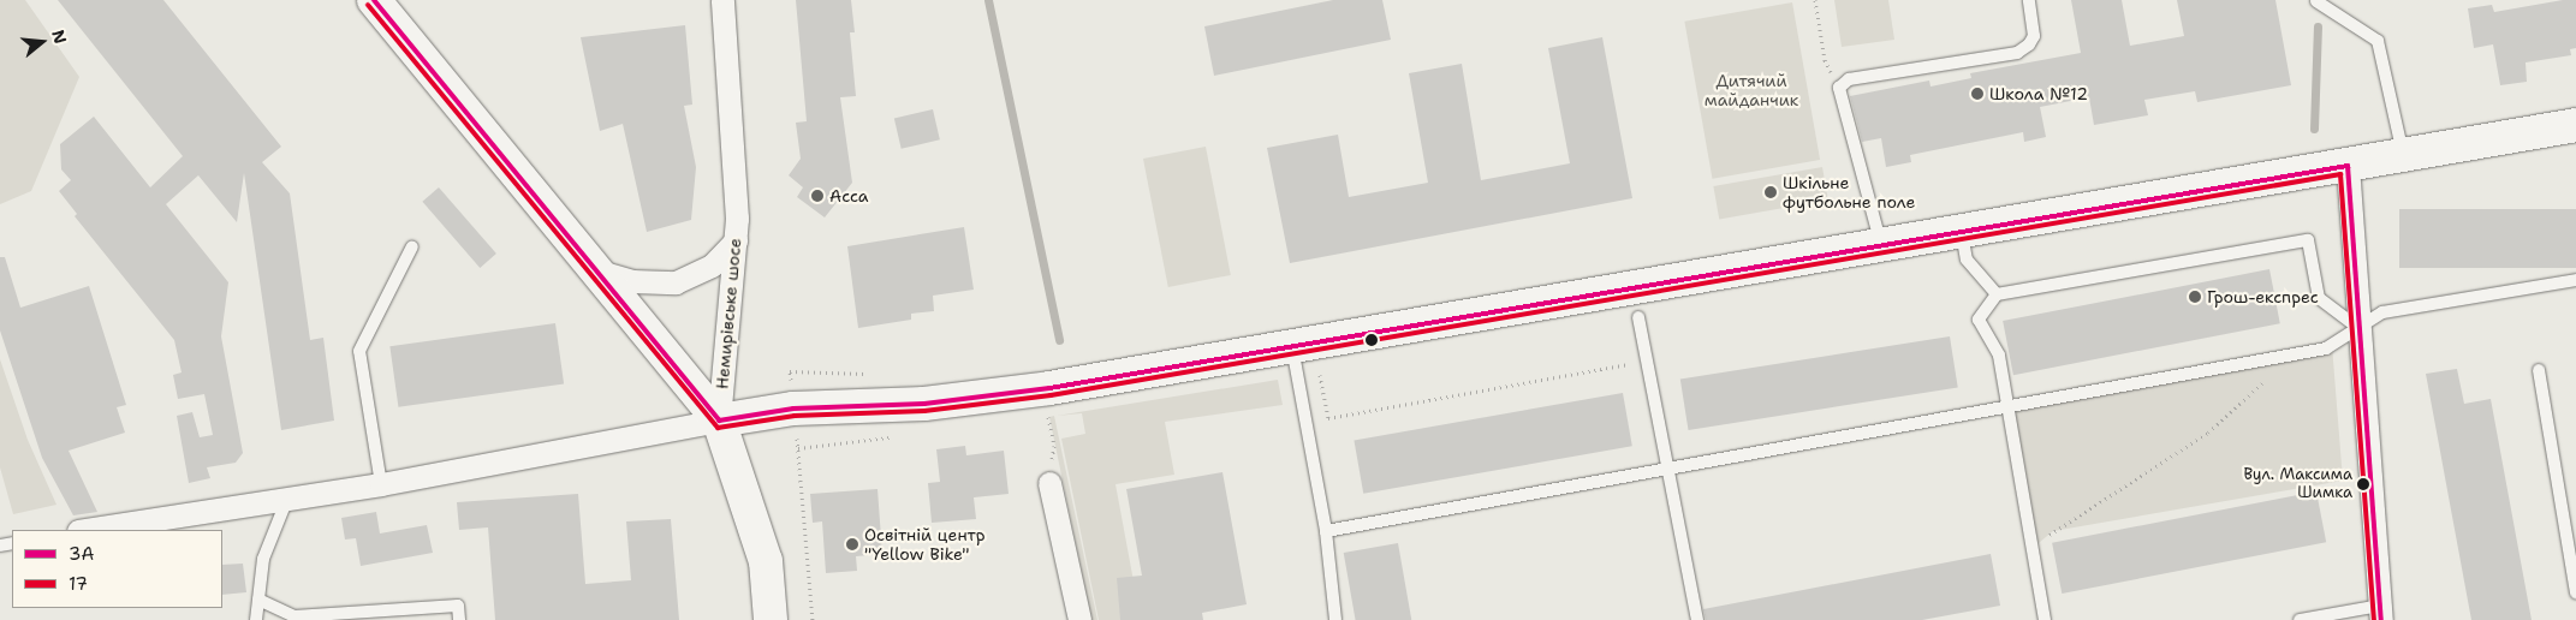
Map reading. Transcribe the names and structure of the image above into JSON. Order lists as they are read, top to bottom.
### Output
{
  "streets": {
    "main road": ["Немирівське шосе"]
  },
  "parks": ["Дитячий майданчик"],
  "places": [
    "Школа №12",
    "Шкільне футбольне поле",
    "Асса",
    "Грош-експрес",
    "Вул. Максима Шимка",
    "Освітній центр \"Yellow Bike\""
  ],
  "lines": ["transit line 3А", "transit line 17"],
  "legend": ["3А", "17"],
  "north": "right"
}
